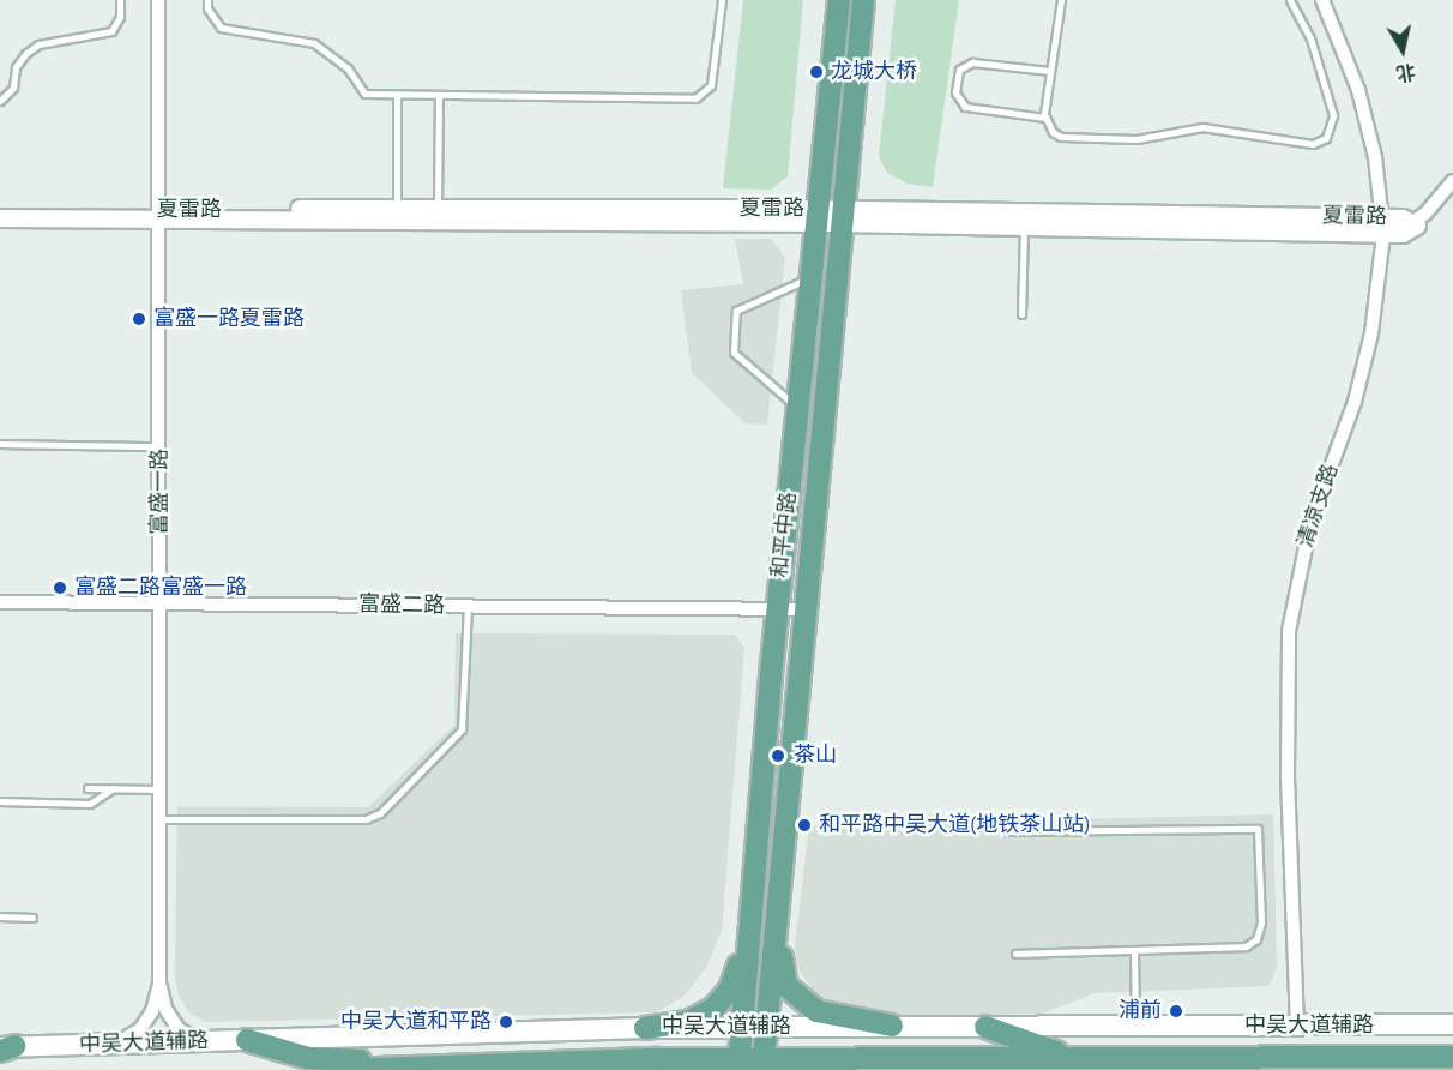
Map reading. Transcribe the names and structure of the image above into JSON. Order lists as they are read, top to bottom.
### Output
{
  "streets": {
    "main road": ["和平中路", "中吴大道辅路"],
    "street": [
      "夏雷路",
      "富盛一路",
      "清凉支路",
      "富盛二路"
    ]
  },
  "crossings": [
    ["夏雷路", "富盛一路"],
    ["夏雷路", "清凉支路"],
    ["夏雷路", "和平中路"],
    ["富盛一路", "富盛二路"],
    ["清凉支路", "中吴大道辅路"],
    ["和平中路", "富盛二路"],
    ["和平中路", "中吴大道辅路"]
  ],
  "places": [
    "龙城大桥",
    "富盛一路夏雷路",
    "富盛二路富盛一路",
    "茶山",
    "和平路中吴大道(地铁茶山站)",
    "浦前",
    "中吴大道和平路"
  ],
  "north": "bottom"
}
